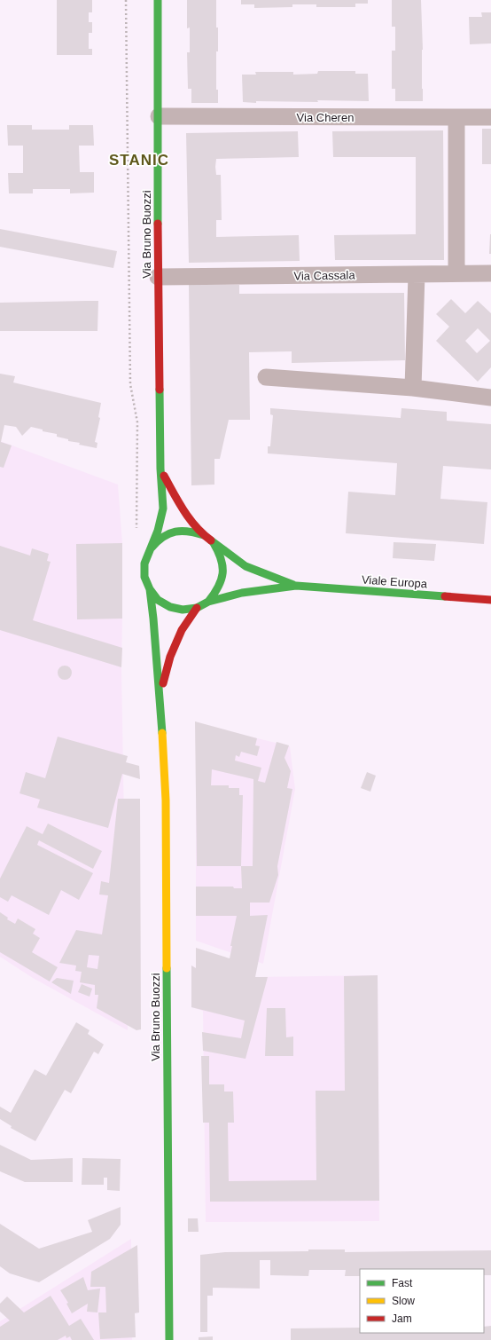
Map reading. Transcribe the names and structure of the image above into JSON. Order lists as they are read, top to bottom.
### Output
{
  "streets": {
    "main road": ["Via Bruno Buozzi", "Viale Europa"],
    "street": ["Via Cheren", "Via Cassala"]
  },
  "crossings": [
    ["Via Cheren", "Via Bruno Buozzi"],
    ["Via Bruno Buozzi", "Via Cassala"]
  ],
  "districts": ["STANIC"],
  "legend": ["Fast", "Slow", "Jam"]
}
